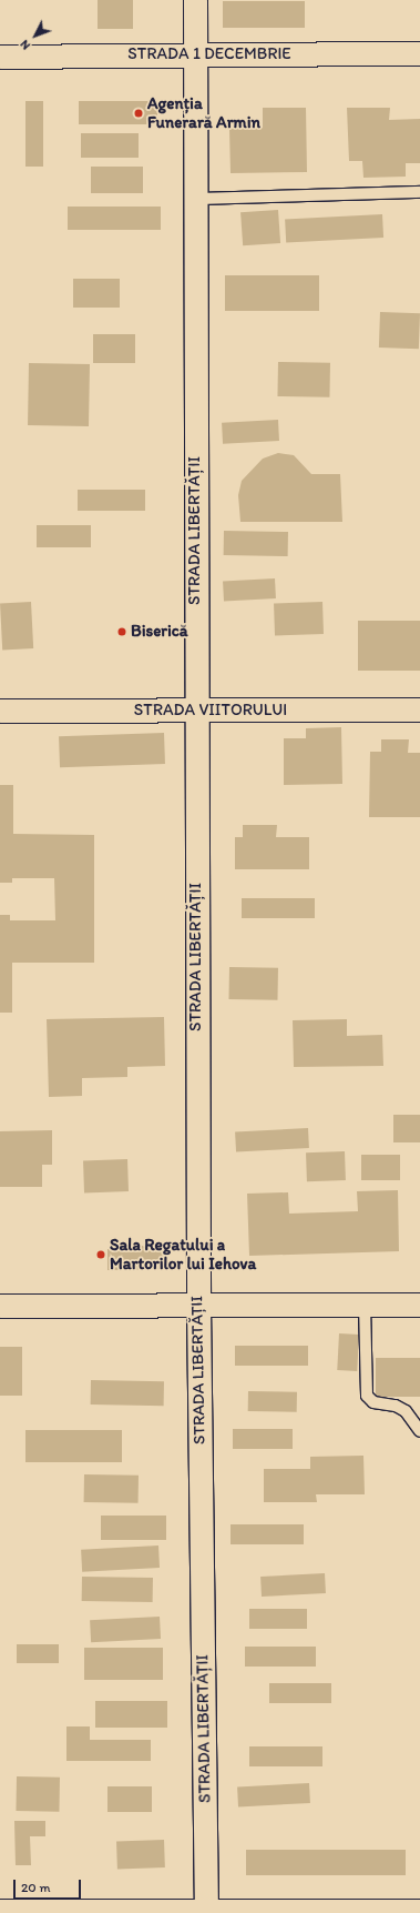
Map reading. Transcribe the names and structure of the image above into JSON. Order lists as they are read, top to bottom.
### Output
{
  "streets": {
    "street": ["STRADA 1 DECEMBRIE", "STRADA LIBERTĂȚII", "STRADA VIITORULUI"]
  },
  "crossings": [
    ["STRADA 1 DECEMBRIE", "STRADA LIBERTĂȚII"],
    ["STRADA LIBERTĂȚII", "STRADA VIITORULUI"]
  ],
  "places": ["Agenția Funerară Armin", "Biserică", "Sala Regatului a Martorilor lui Iehova"],
  "scale_bar": "20 m",
  "north": "bottom left"
}
